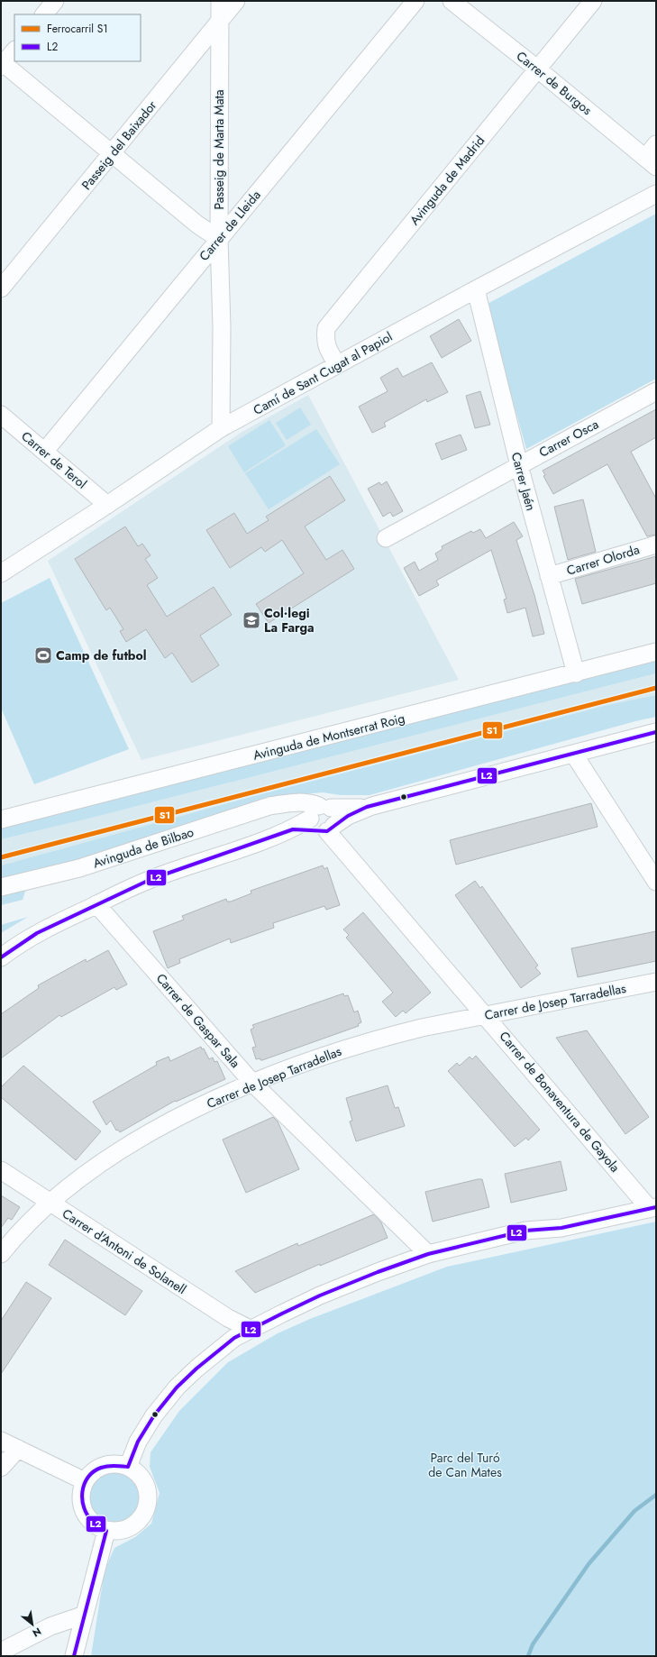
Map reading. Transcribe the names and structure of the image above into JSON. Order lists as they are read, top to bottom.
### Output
{
  "streets": {
    "street": [
      "Carrer de Burgos",
      "Passeig del Baixador",
      "Passeig de Marta Mata",
      "Avinguda de Madrid",
      "Carrer de Lleida",
      "Camí de Sant Cugat al Papiol",
      "Carrer Osca",
      "Carrer de Terol",
      "Carrer Jaén",
      "Carrer Olorda",
      "Avinguda de Montserrat Roig",
      "Avinguda de Bilbao",
      "Carrer de Josep Tarradellas",
      "Carrer de Gaspar Sala",
      "Carrer de Bonaventura de Gayola",
      "Carrer d'Antoni de Solanell"
    ]
  },
  "crossings": [
    ["Carrer de Burgos", "Avinguda de Madrid"],
    ["Passeig del Baixador", "Passeig de Marta Mata"],
    ["Passeig de Marta Mata", "Carrer de Lleida"],
    ["Passeig de Marta Mata", "Camí de Sant Cugat al Papiol"],
    ["Avinguda de Madrid", "Camí de Sant Cugat al Papiol"],
    ["Carrer de Lleida", "Carrer de Terol"],
    ["Camí de Sant Cugat al Papiol", "Carrer de Terol"],
    ["Camí de Sant Cugat al Papiol", "Carrer Jaén"],
    ["Carrer Osca", "Carrer Jaén"],
    ["Carrer Jaén", "Carrer Olorda"],
    ["Carrer Jaén", "Avinguda de Montserrat Roig"],
    ["Avinguda de Bilbao", "Carrer de Bonaventura de Gayola"],
    ["Carrer de Josep Tarradellas", "Carrer de Gaspar Sala"],
    ["Carrer de Josep Tarradellas", "Carrer de Bonaventura de Gayola"],
    ["Carrer de Josep Tarradellas", "Carrer d'Antoni de Solanell"]
  ],
  "parks": ["Parc del Turó de Can Mates"],
  "places": {
    "school or university": ["Col·legi La Farga"],
    "sports": ["Camp de futbol"]
  },
  "lines": ["rail line S1", "transit line L2"],
  "legend": ["Ferrocarril S1", "L2"],
  "north": "bottom right"
}
